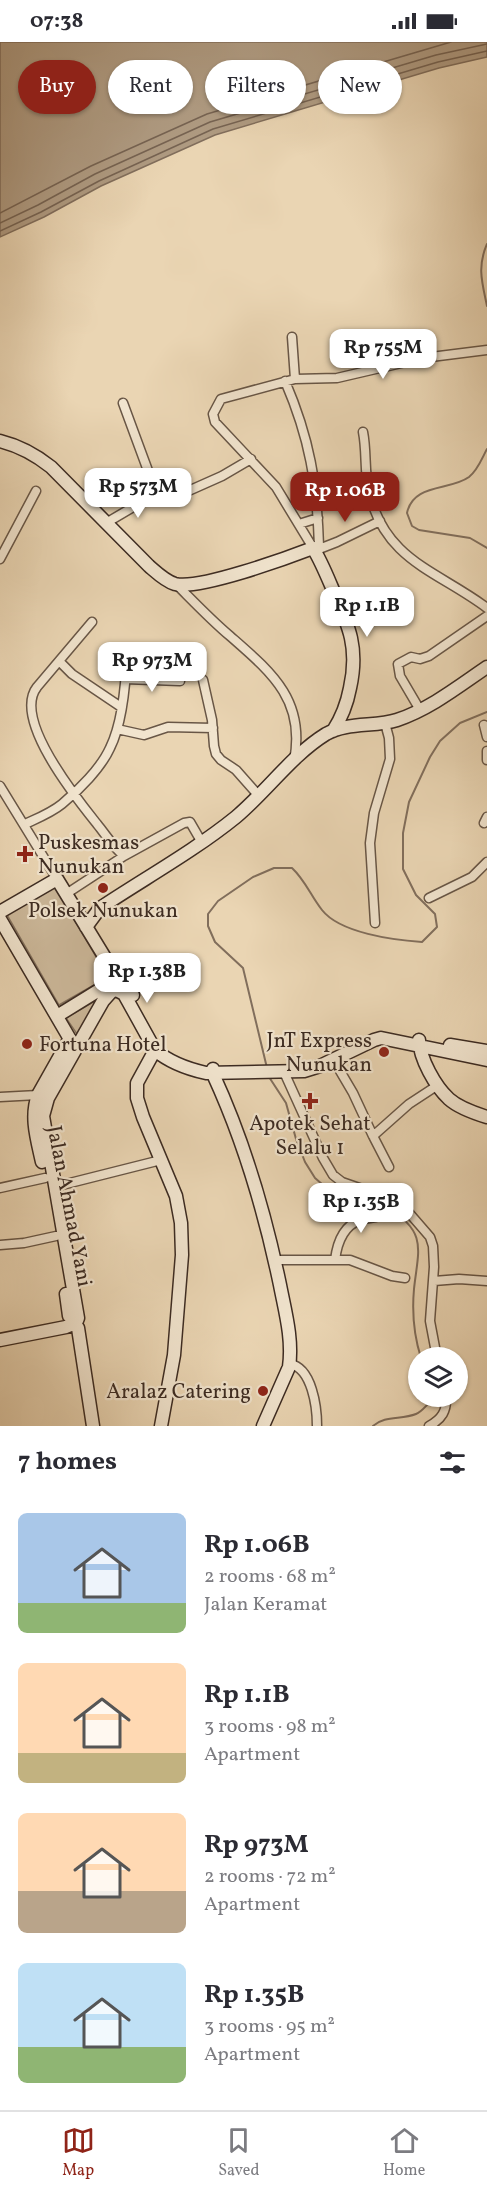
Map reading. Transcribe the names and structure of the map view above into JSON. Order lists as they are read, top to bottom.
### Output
{
  "streets": {
    "street": ["Jalan Ahmad Yani"]
  },
  "places": {
    "health": ["Puskesmas Nunukan", "Apotek Sehat Selalu 1"],
    "other": [
      "Polsek Nunukan",
      "Fortuna Hotel",
      "JnT Express Nunukan",
      "Aralaz Catering"
    ]
  },
  "page": {
    "status": "07:38",
    "chip": [
      "Buy",
      "Rent",
      "Filters",
      "New"
    ],
    "price": [
      "Rp 755M",
      "Rp 573M",
      "Rp 1.06B",
      "Rp 1.1B",
      "Rp 973M",
      "Rp 1.38B",
      "Rp 1.35B"
    ],
    "heading": "7 homes",
    "list": [
      {
        "name": "Rp 1.06B",
        "note": "2 rooms · 68 m² · Jalan Keramat"
      },
      {
        "name": "Rp 1.1B",
        "note": "3 rooms · 98 m² · Apartment"
      },
      {
        "name": "Rp 973M",
        "note": "2 rooms · 72 m² · Apartment"
      },
      {
        "name": "Rp 1.35B",
        "note": "3 rooms · 95 m² · Apartment"
      }
    ],
    "tabs": ["Map", "Saved", "Home"]
  }
}
